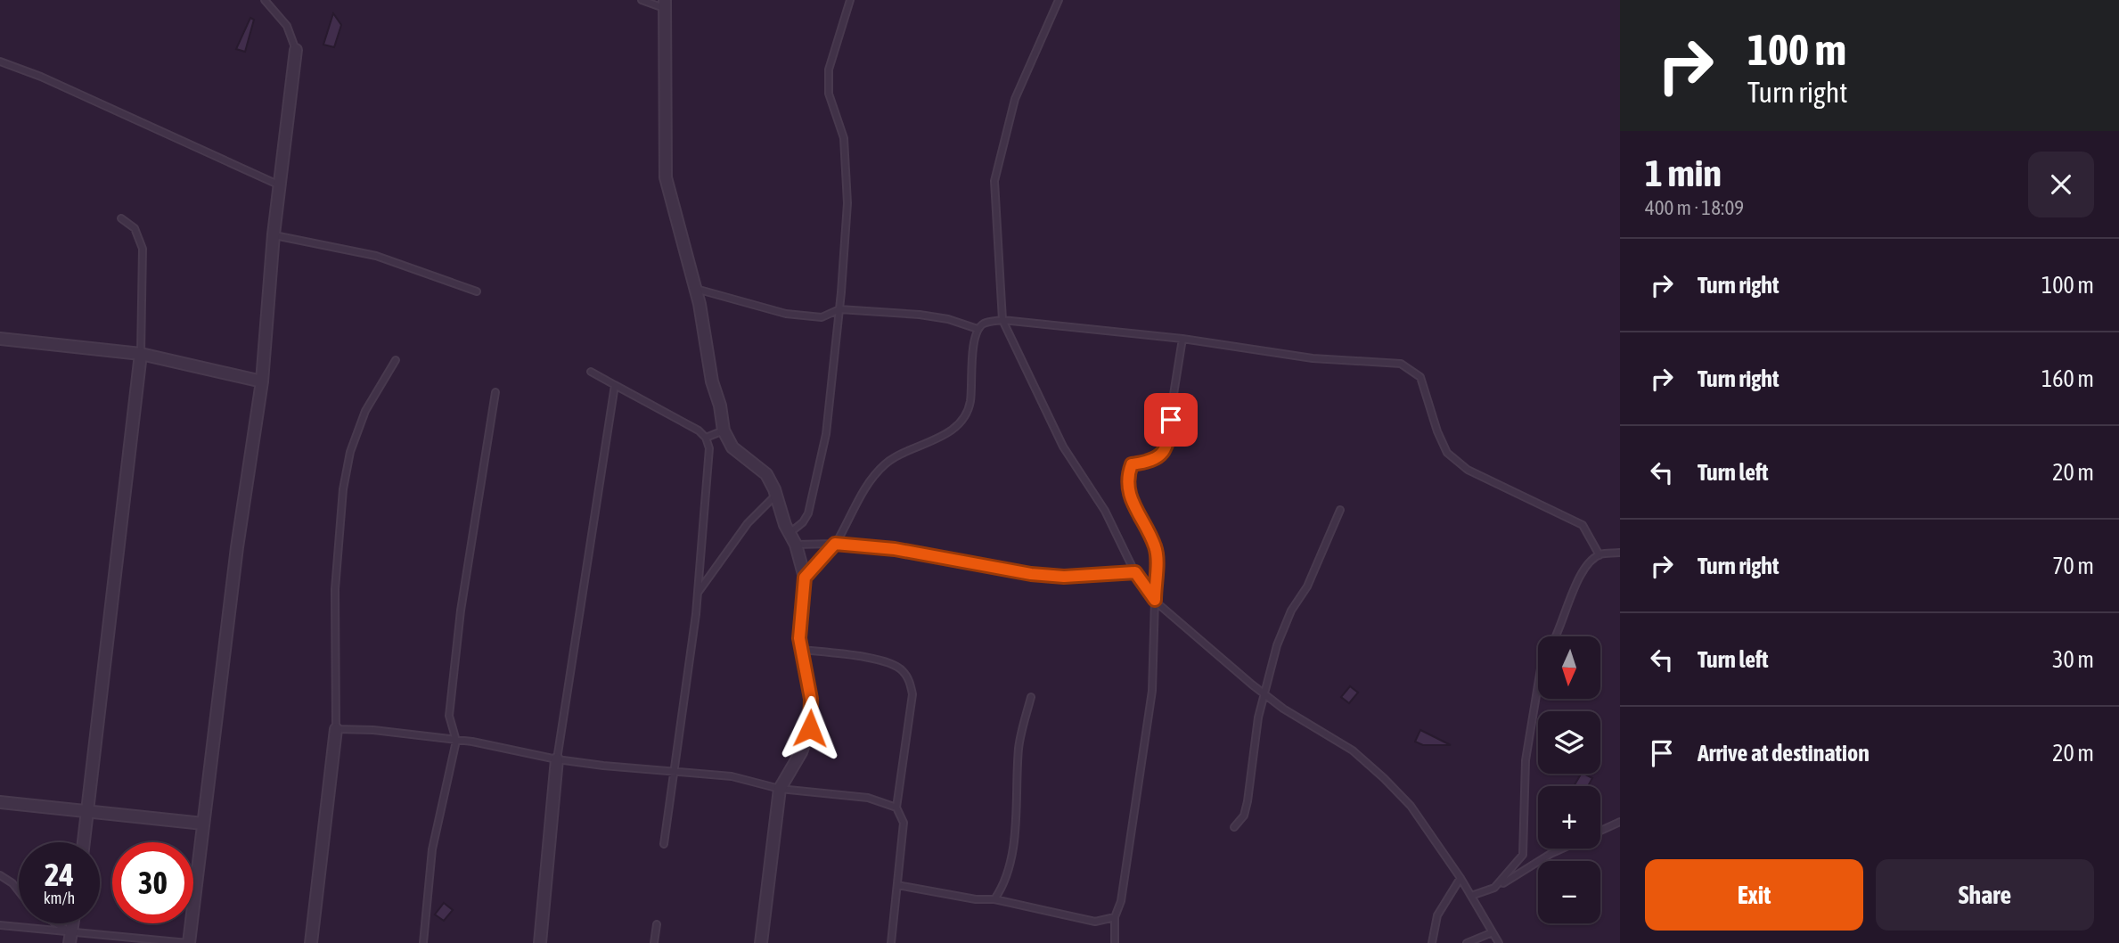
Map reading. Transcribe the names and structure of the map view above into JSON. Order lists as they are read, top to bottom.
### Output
{
  "north": "bottom",
  "page": {
    "turn": ["100 m", "Turn right"],
    "heading": ["1 min", "400 m · 18:09"],
    "list": [
      {
        "name": "Turn right",
        "value": "100 m"
      },
      {
        "name": "Turn right",
        "value": "160 m"
      },
      {
        "name": "Turn left",
        "value": "20 m"
      },
      {
        "name": "Turn right",
        "value": "70 m"
      },
      {
        "name": "Turn left",
        "value": "30 m"
      },
      {
        "name": "Arrive at destination",
        "value": "20 m"
      }
    ],
    "map_buttons": ["+", "−"],
    "speed": "24 km/h",
    "limit": "30",
    "buttons": ["Exit", "Share"]
  }
}
